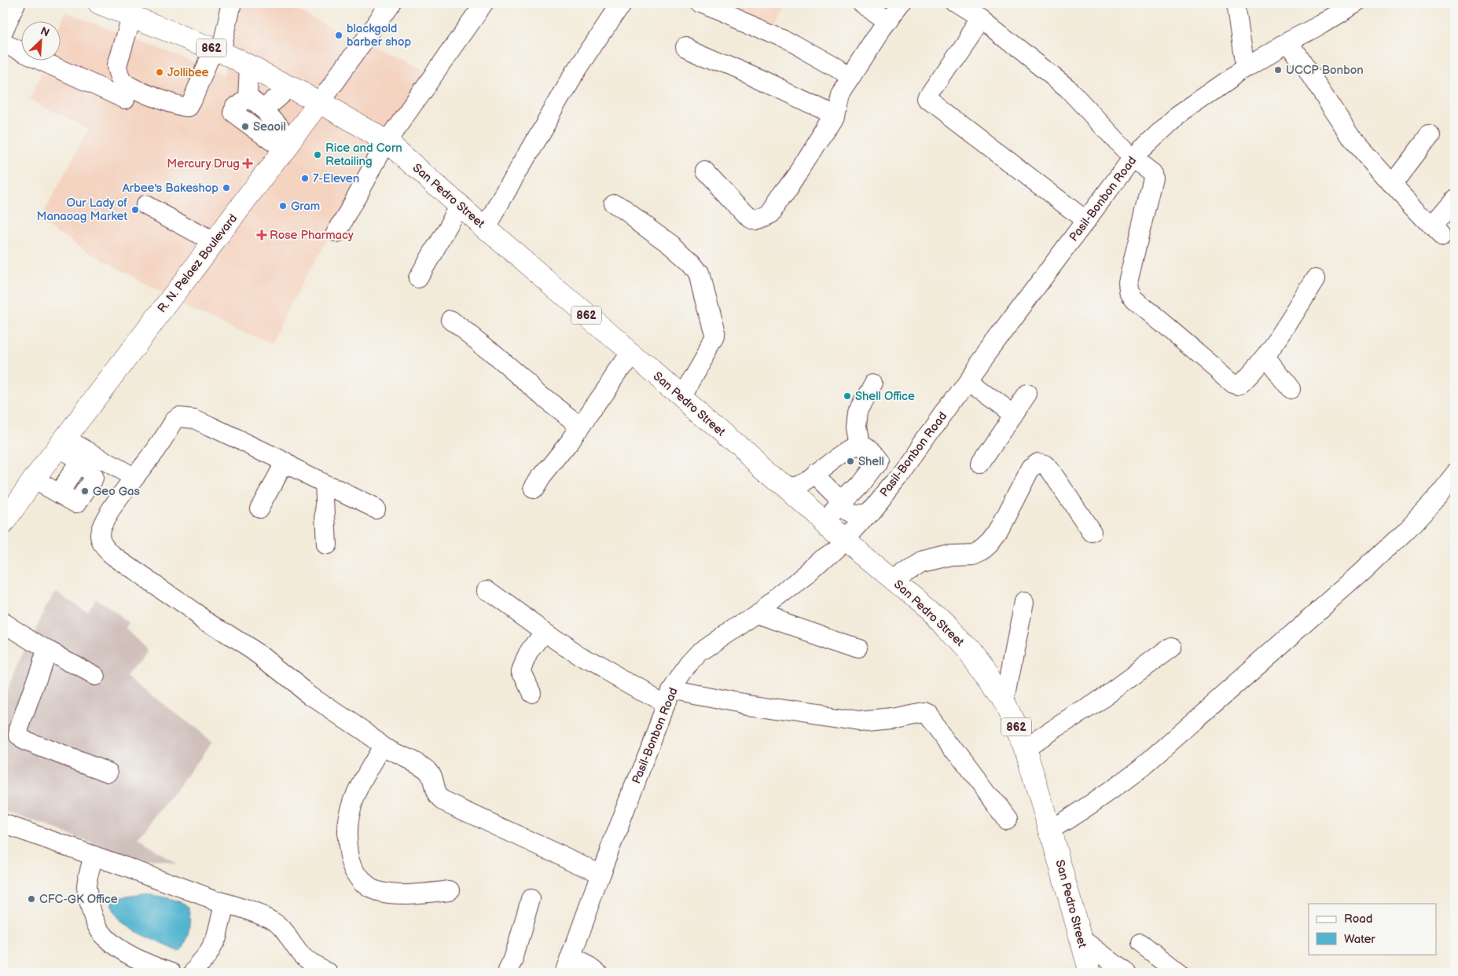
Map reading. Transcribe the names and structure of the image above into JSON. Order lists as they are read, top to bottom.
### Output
{
  "streets": {
    "main road": ["862", "San Pedro Street", "R. N. Pelaez Boulevard"],
    "street": ["Pasil-Bonbon Road"]
  },
  "crossings": [
    ["San Pedro Street", "Pasil-Bonbon Road"],
    ["San Pedro Street", "R. N. Pelaez Boulevard"]
  ],
  "places": {
    "other": [
      "blackgold barber shop",
      "UCCP Bonbon",
      "Jollibee",
      "Seaoil",
      "Rice and Corn Retailing",
      "7-Eleven",
      "Arbee's Bakeshop",
      "Gram",
      "Our Lady of Manaoag Market",
      "Shell Office",
      "Shell",
      "Geo Gas",
      "CFC-GK Office"
    ],
    "health": ["Mercury Drug", "Rose Pharmacy"]
  },
  "legend": ["Road", "Water"],
  "north": "top right"
}
